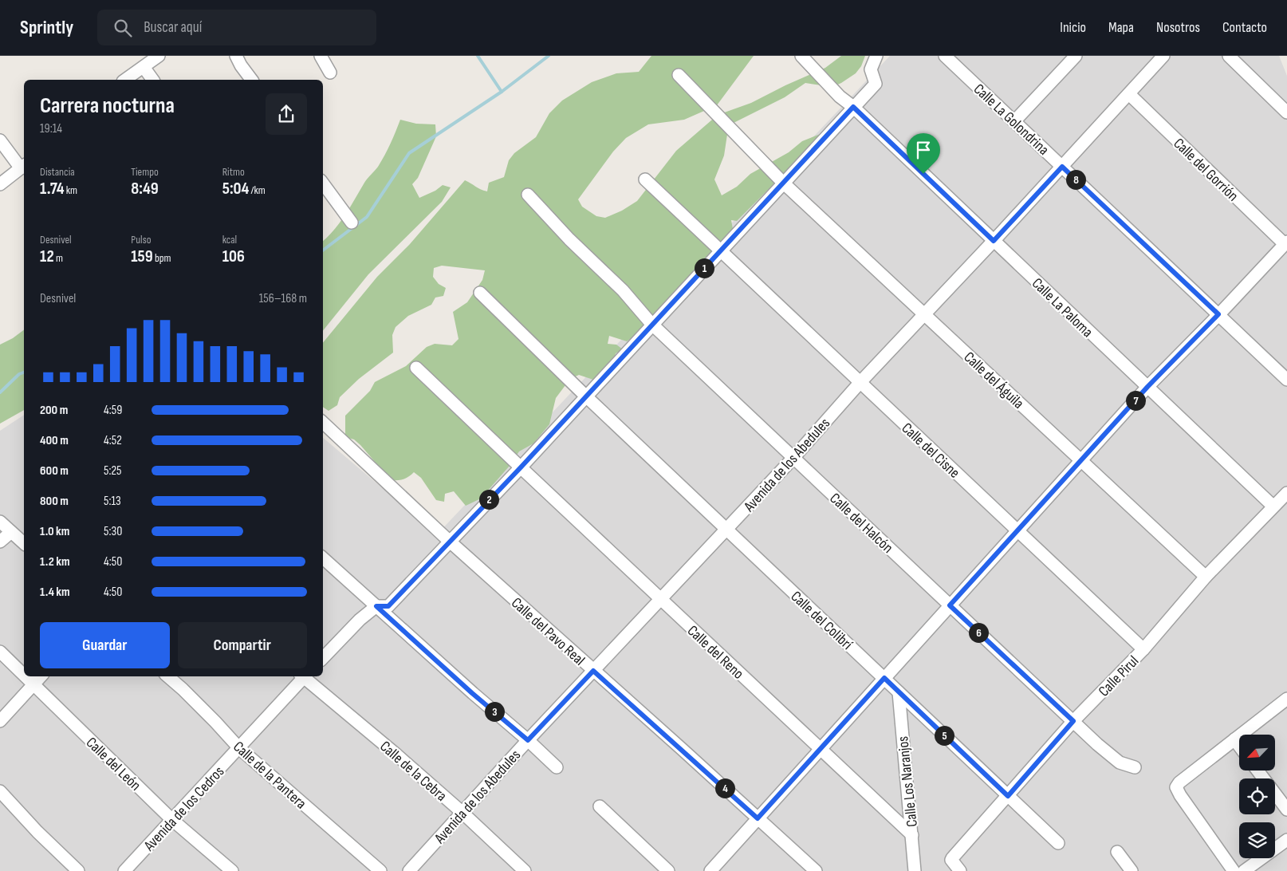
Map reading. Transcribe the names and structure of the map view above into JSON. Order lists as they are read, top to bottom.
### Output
{
  "streets": {
    "street": [
      "Calle La Golondrina",
      "Calle del Gorrión",
      "Calle La Paloma",
      "Calle del Águila",
      "Calle del Cisne",
      "Avenida de los Abedules",
      "Calle del Halcón",
      "Calle del Colibrí",
      "Calle del Pavo Real",
      "Calle del Reno",
      "Calle Pirul",
      "Calle del León",
      "Calle de la Cebra",
      "Calle de la Pantera",
      "Calle Los Naranjos",
      "Avenida de los Cedros"
    ]
  },
  "crossings": [
    ["Calle La Golondrina", "Avenida de los Abedules"],
    ["Calle del Gorrión", "Avenida de los Abedules"],
    ["Calle La Paloma", "Avenida de los Abedules"],
    ["Calle La Paloma", "Calle Pirul"],
    ["Calle del Águila", "Avenida de los Abedules"],
    ["Calle del Águila", "Calle Pirul"],
    ["Calle del Cisne", "Avenida de los Abedules"],
    ["Calle del Cisne", "Calle Pirul"],
    ["Avenida de los Abedules", "Calle del Halcón"],
    ["Avenida de los Abedules", "Calle del Colibrí"],
    ["Avenida de los Abedules", "Calle del Pavo Real"],
    ["Avenida de los Abedules", "Calle del Reno"],
    ["Avenida de los Abedules", "Calle de la Cebra"],
    ["Calle del Halcón", "Calle Pirul"],
    ["Calle del Colibrí", "Calle Pirul"],
    ["Calle del Colibrí", "Calle Los Naranjos"],
    ["Calle del Reno", "Calle Los Naranjos"],
    ["Calle del León", "Avenida de los Cedros"],
    ["Calle de la Pantera", "Avenida de los Cedros"]
  ],
  "north": "bottom left",
  "page": {
    "header": "Sprintly",
    "search": "Buscar aquí",
    "nav": [
      "Inicio",
      "Mapa",
      "Nosotros",
      "Contacto"
    ],
    "heading": ["Carrera nocturna", "19:14"],
    "stats": [
      ["Distancia", "1.74 km"],
      ["Tiempo", "8:49"],
      ["Ritmo", "5:04 /km"],
      ["Desnivel", "12 m"],
      ["Pulso", "159 bpm"],
      ["kcal", "106"]
    ],
    "pins": [
      "8",
      "1",
      "7",
      "2",
      "6",
      "3",
      "5",
      "4"
    ],
    "chart": ["Desnivel", "156–168 m"],
    "list": [
      {
        "name": "200 m",
        "note": "4:59"
      },
      {
        "name": "400 m",
        "note": "4:52"
      },
      {
        "name": "600 m",
        "note": "5:25"
      },
      {
        "name": "800 m",
        "note": "5:13"
      },
      {
        "name": "1.0 km",
        "note": "5:30"
      },
      {
        "name": "1.2 km",
        "note": "4:50"
      },
      {
        "name": "1.4 km",
        "note": "4:50"
      }
    ],
    "buttons": ["Guardar", "Compartir"]
  }
}
